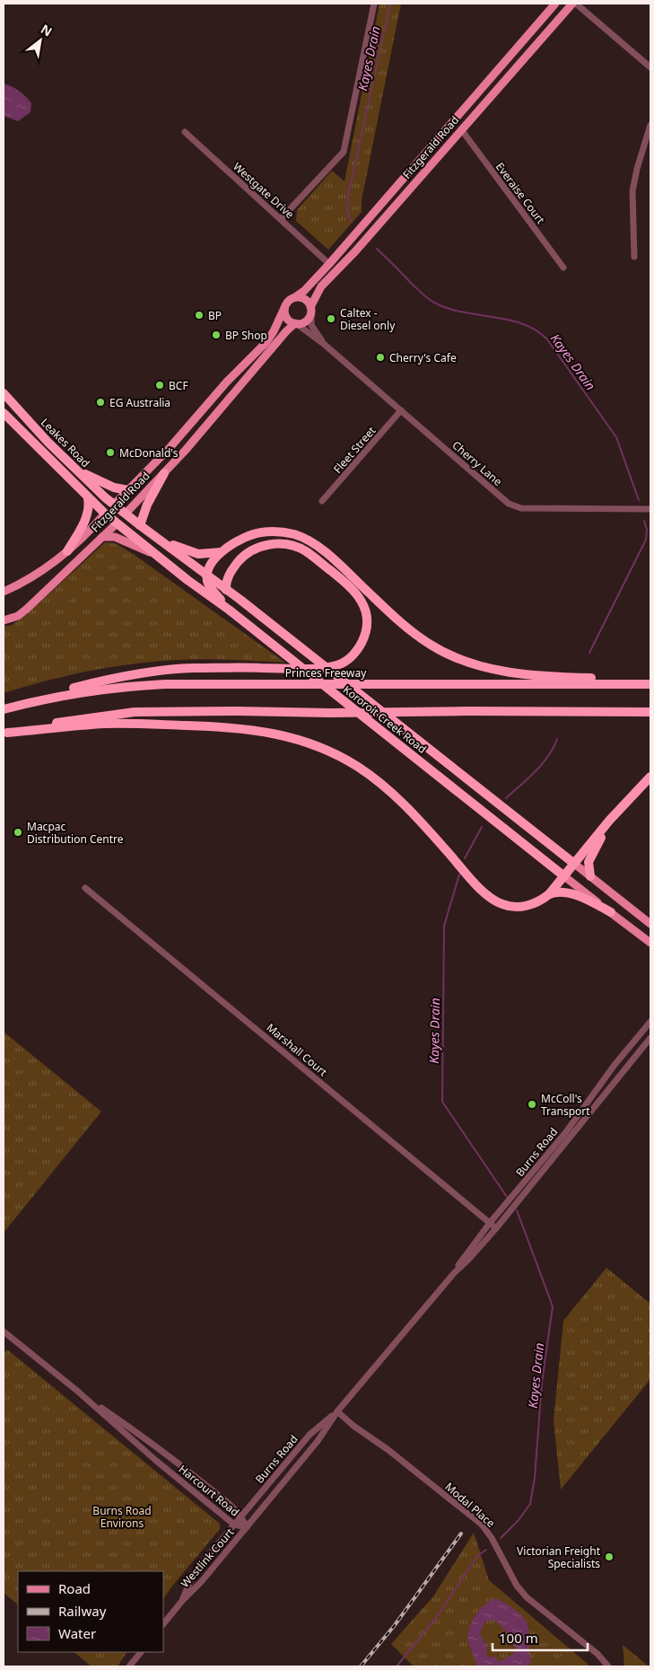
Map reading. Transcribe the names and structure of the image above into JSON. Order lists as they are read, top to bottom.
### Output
{
  "streets": {
    "highway": [
      "Fitzgerald Road",
      "Leakes Road",
      "Princes Freeway",
      "Kororoit Creek Road"
    ],
    "street": [
      "Westgate Drive",
      "Everaise Court",
      "Fleet Street",
      "Cherry Lane",
      "Marshall Court",
      "Burns Road",
      "Harcourt Road",
      "Modal Place",
      "Westlink Court"
    ]
  },
  "crossings": [
    ["Fitzgerald Road", "Westgate Drive"],
    ["Fitzgerald Road", "Everaise Court"],
    ["Fitzgerald Road", "Leakes Road"],
    ["Fitzgerald Road", "Cherry Lane"],
    ["Fitzgerald Road", "Kororoit Creek Road"],
    ["Leakes Road", "Kororoit Creek Road"],
    ["Fleet Street", "Cherry Lane"],
    ["Marshall Court", "Burns Road"],
    ["Burns Road", "Harcourt Road"],
    ["Burns Road", "Modal Place"],
    ["Burns Road", "Westlink Court"],
    ["Harcourt Road", "Westlink Court"]
  ],
  "water": ["Kayes Drain"],
  "parks": ["Burns Road Environs"],
  "places": [
    "BP",
    "Caltex - Diesel only",
    "BP Shop",
    "Cherry's Cafe",
    "BCF",
    "EG Australia",
    "McDonald's",
    "Macpac Distribution Centre",
    "McColl's Transport",
    "Victorian Freight Specialists"
  ],
  "legend": ["Road", "Railway", "Water"],
  "scale_bar": "100 m",
  "north": "top right"
}
